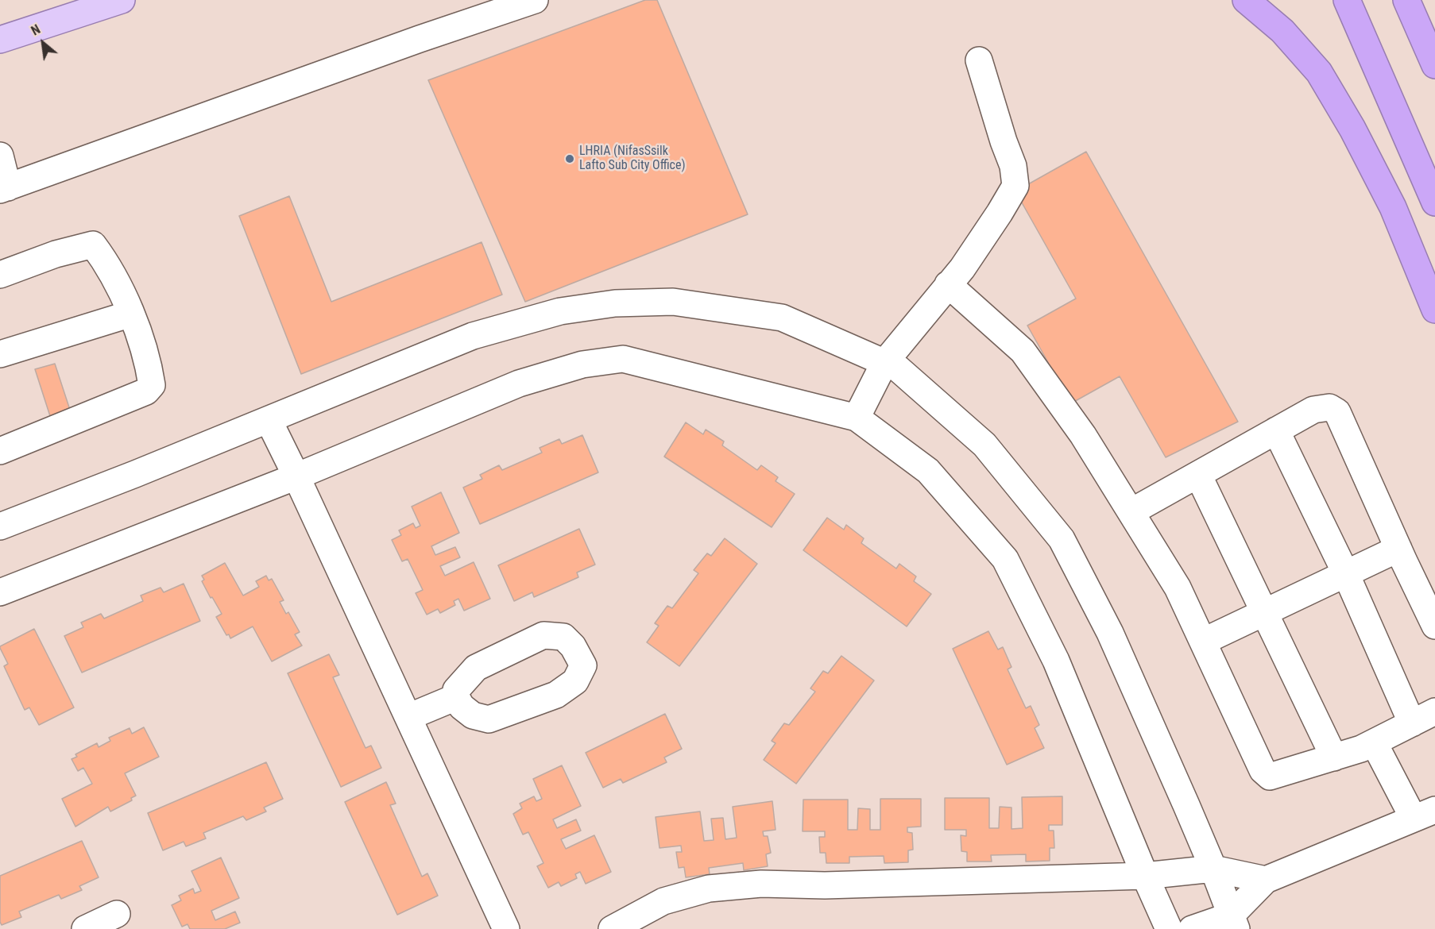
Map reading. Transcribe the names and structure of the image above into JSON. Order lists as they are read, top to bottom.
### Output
{
  "places": ["LHRIA (NifasSsilk Lafto Sub City Office)"],
  "north": "top left"
}
